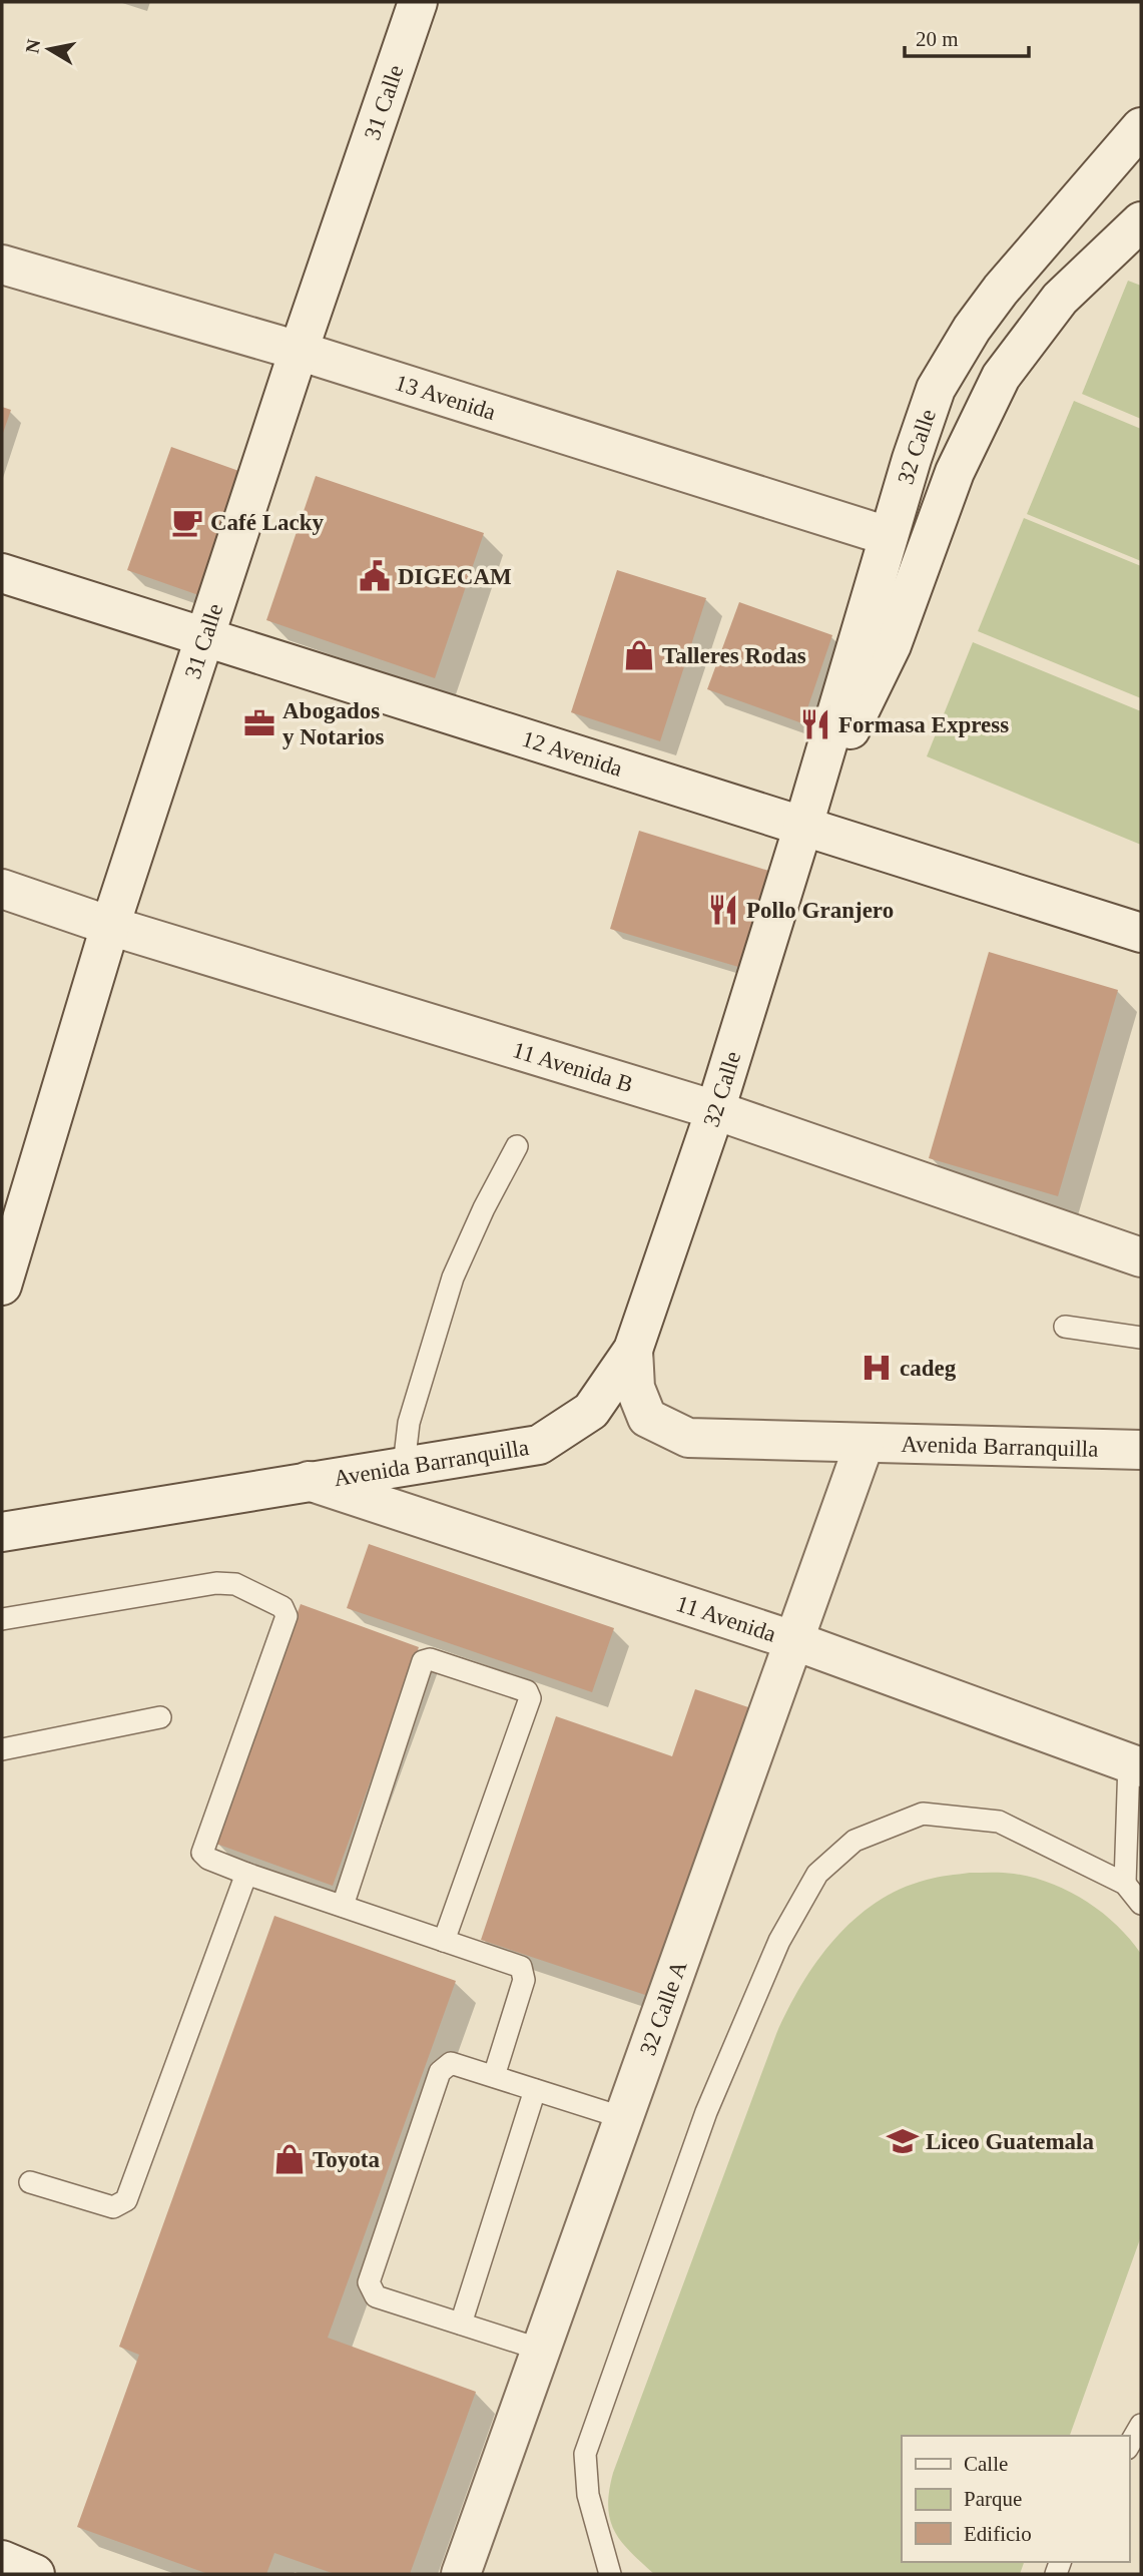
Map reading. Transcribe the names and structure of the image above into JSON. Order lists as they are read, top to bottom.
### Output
{
  "streets": {
    "street": [
      "31 Calle",
      "13 Avenida",
      "32 Calle",
      "12 Avenida",
      "11 Avenida B",
      "Avenida Barranquilla",
      "11 Avenida",
      "32 Calle A"
    ]
  },
  "crossings": [
    ["31 Calle", "13 Avenida"],
    ["31 Calle", "12 Avenida"],
    ["31 Calle", "11 Avenida B"],
    ["13 Avenida", "32 Calle"],
    ["32 Calle", "12 Avenida"],
    ["32 Calle", "11 Avenida B"],
    ["32 Calle", "Avenida Barranquilla"],
    ["Avenida Barranquilla", "11 Avenida"],
    ["Avenida Barranquilla", "32 Calle A"],
    ["11 Avenida", "32 Calle A"]
  ],
  "places": {
    "cafe": ["Café Lacky"],
    "public building": ["DIGECAM"],
    "shop": ["Talleres Rodas", "Toyota"],
    "office": ["Abogados y Notarios"],
    "restaurant": ["Formasa Express", "Pollo Granjero"],
    "hospital": ["cadeg"],
    "school or university": ["Liceo Guatemala"]
  },
  "legend": ["Calle", "Parque", "Edificio"],
  "scale_bar": "20 m",
  "north": "left"
}
